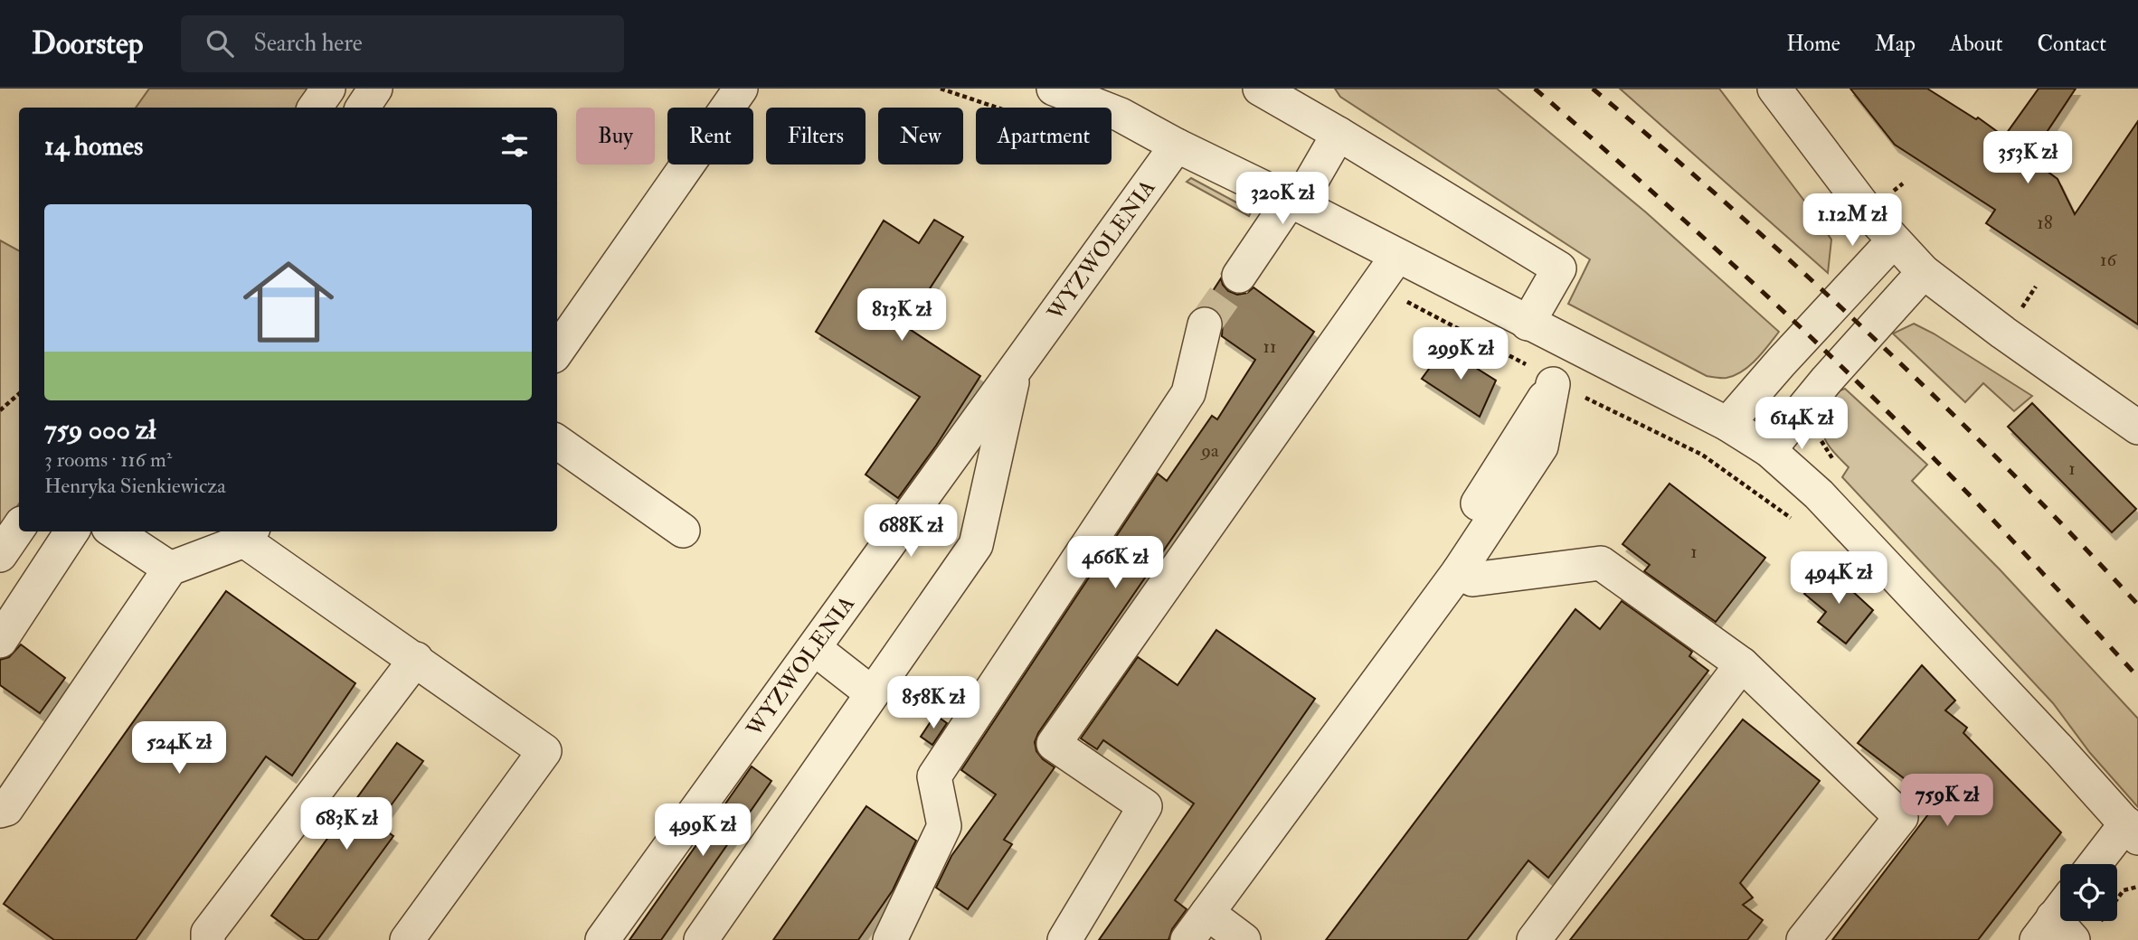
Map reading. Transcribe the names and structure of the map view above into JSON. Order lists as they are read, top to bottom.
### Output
{
  "streets": {
    "street": ["WYZWOLENIA"]
  },
  "house_numbers": [
    "18",
    "16",
    "11",
    "9a",
    "1",
    "1"
  ],
  "page": {
    "header": "Doorstep",
    "search": "Search here",
    "nav": [
      "Home",
      "Map",
      "About",
      "Contact"
    ],
    "chip": [
      "Buy",
      "Rent",
      "Filters",
      "New",
      "Apartment"
    ],
    "heading": "14 homes",
    "price": [
      "353K zł",
      "320K zł",
      "1.12M zł",
      "813K zł",
      "299K zł",
      "614K zł",
      "688K zł",
      "466K zł",
      "494K zł",
      "858K zł",
      "524K zł",
      "759K zł",
      "683K zł",
      "499K zł"
    ],
    "list": [
      {
        "name": "759 000 zł",
        "note": "3 rooms · 116 m² · Henryka Sienkiewicza"
      }
    ]
  }
}
